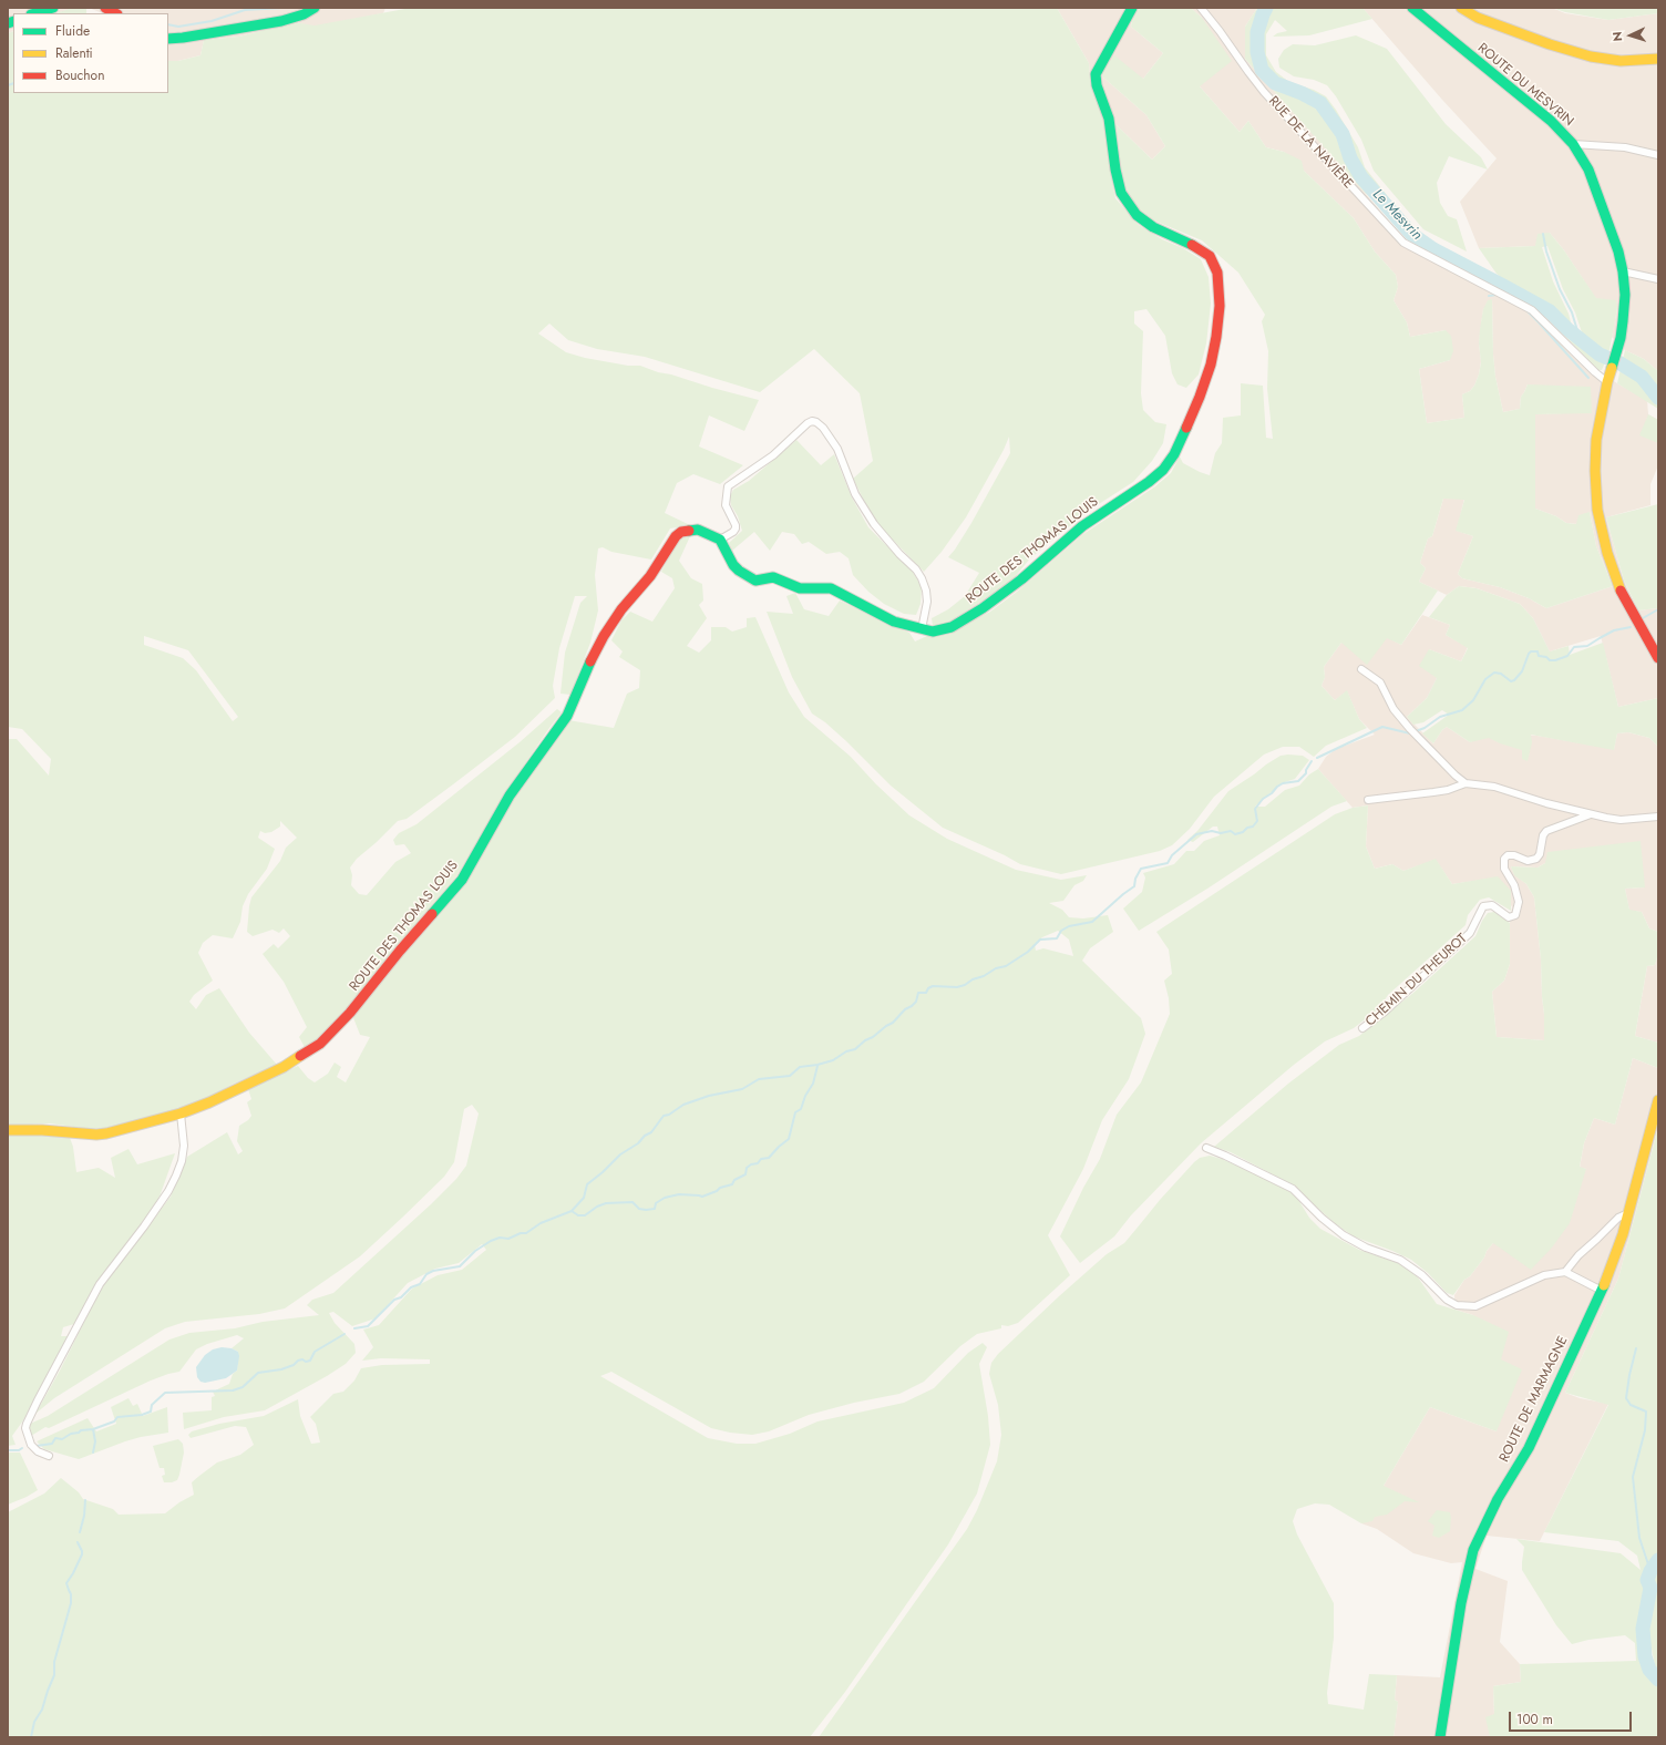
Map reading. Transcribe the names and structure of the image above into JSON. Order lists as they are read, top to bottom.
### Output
{
  "streets": {
    "street": [
      "ROUTE DU MESVRIN",
      "RUE DE LA NAVIÈRE",
      "ROUTE DES THOMAS LOUIS",
      "CHEMIN DU THEUROT",
      "ROUTE DE MARMAGNE"
    ]
  },
  "crossings": [
    ["ROUTE DU MESVRIN", "RUE DE LA NAVIÈRE"]
  ],
  "water": ["Le Mesvrin"],
  "legend": ["Fluide", "Ralenti", "Bouchon"],
  "scale_bar": "100 m",
  "north": "left"
}
